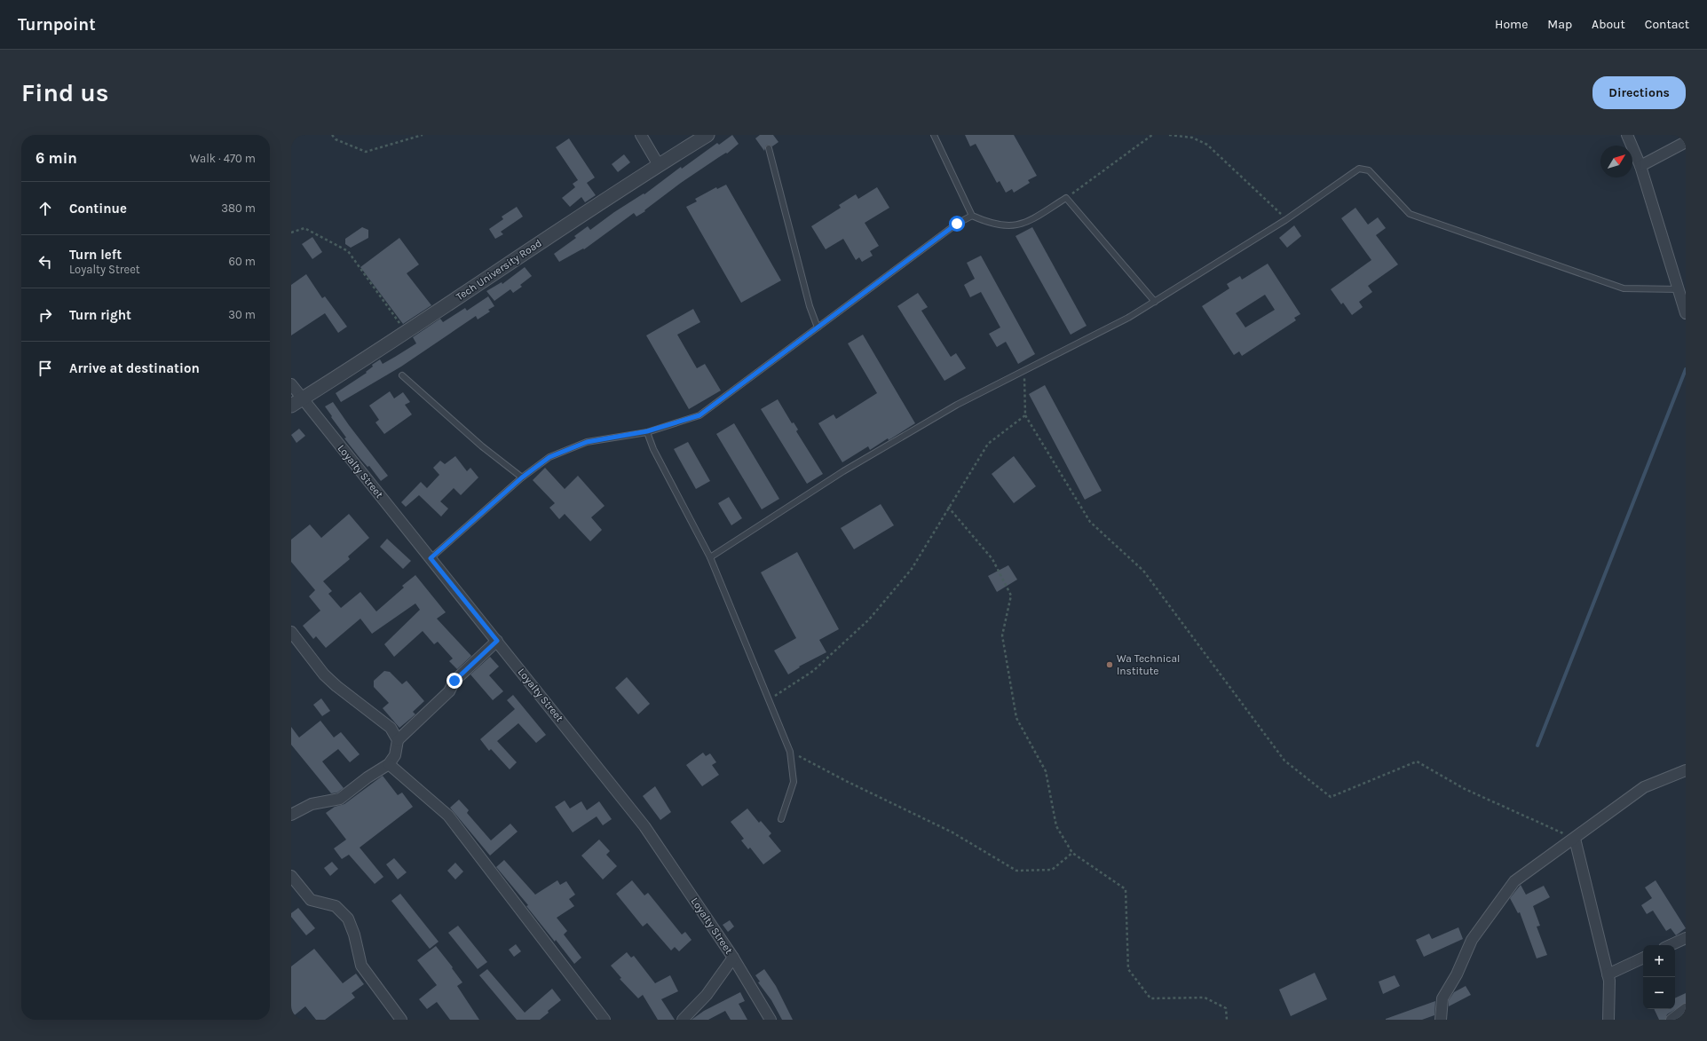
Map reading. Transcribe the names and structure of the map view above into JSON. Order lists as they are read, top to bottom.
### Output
{
  "streets": {
    "street": ["Tech University Road", "Loyalty Street"]
  },
  "crossings": [
    ["Tech University Road", "Loyalty Street"]
  ],
  "places": ["Wa Technical Institute"],
  "north": "top right",
  "page": {
    "header": "Turnpoint",
    "nav": [
      "Home",
      "Map",
      "About",
      "Contact"
    ],
    "buttons": "Directions",
    "title": "Find us",
    "heading": ["6 min", "Walk · 470 m"],
    "list": [
      ["Continue", "380 m"],
      ["Turn left", "Loyalty Street", "60 m"],
      ["Turn right", "30 m"],
      "Arrive at destination"
    ],
    "map_buttons": ["+", "−"]
  }
}
